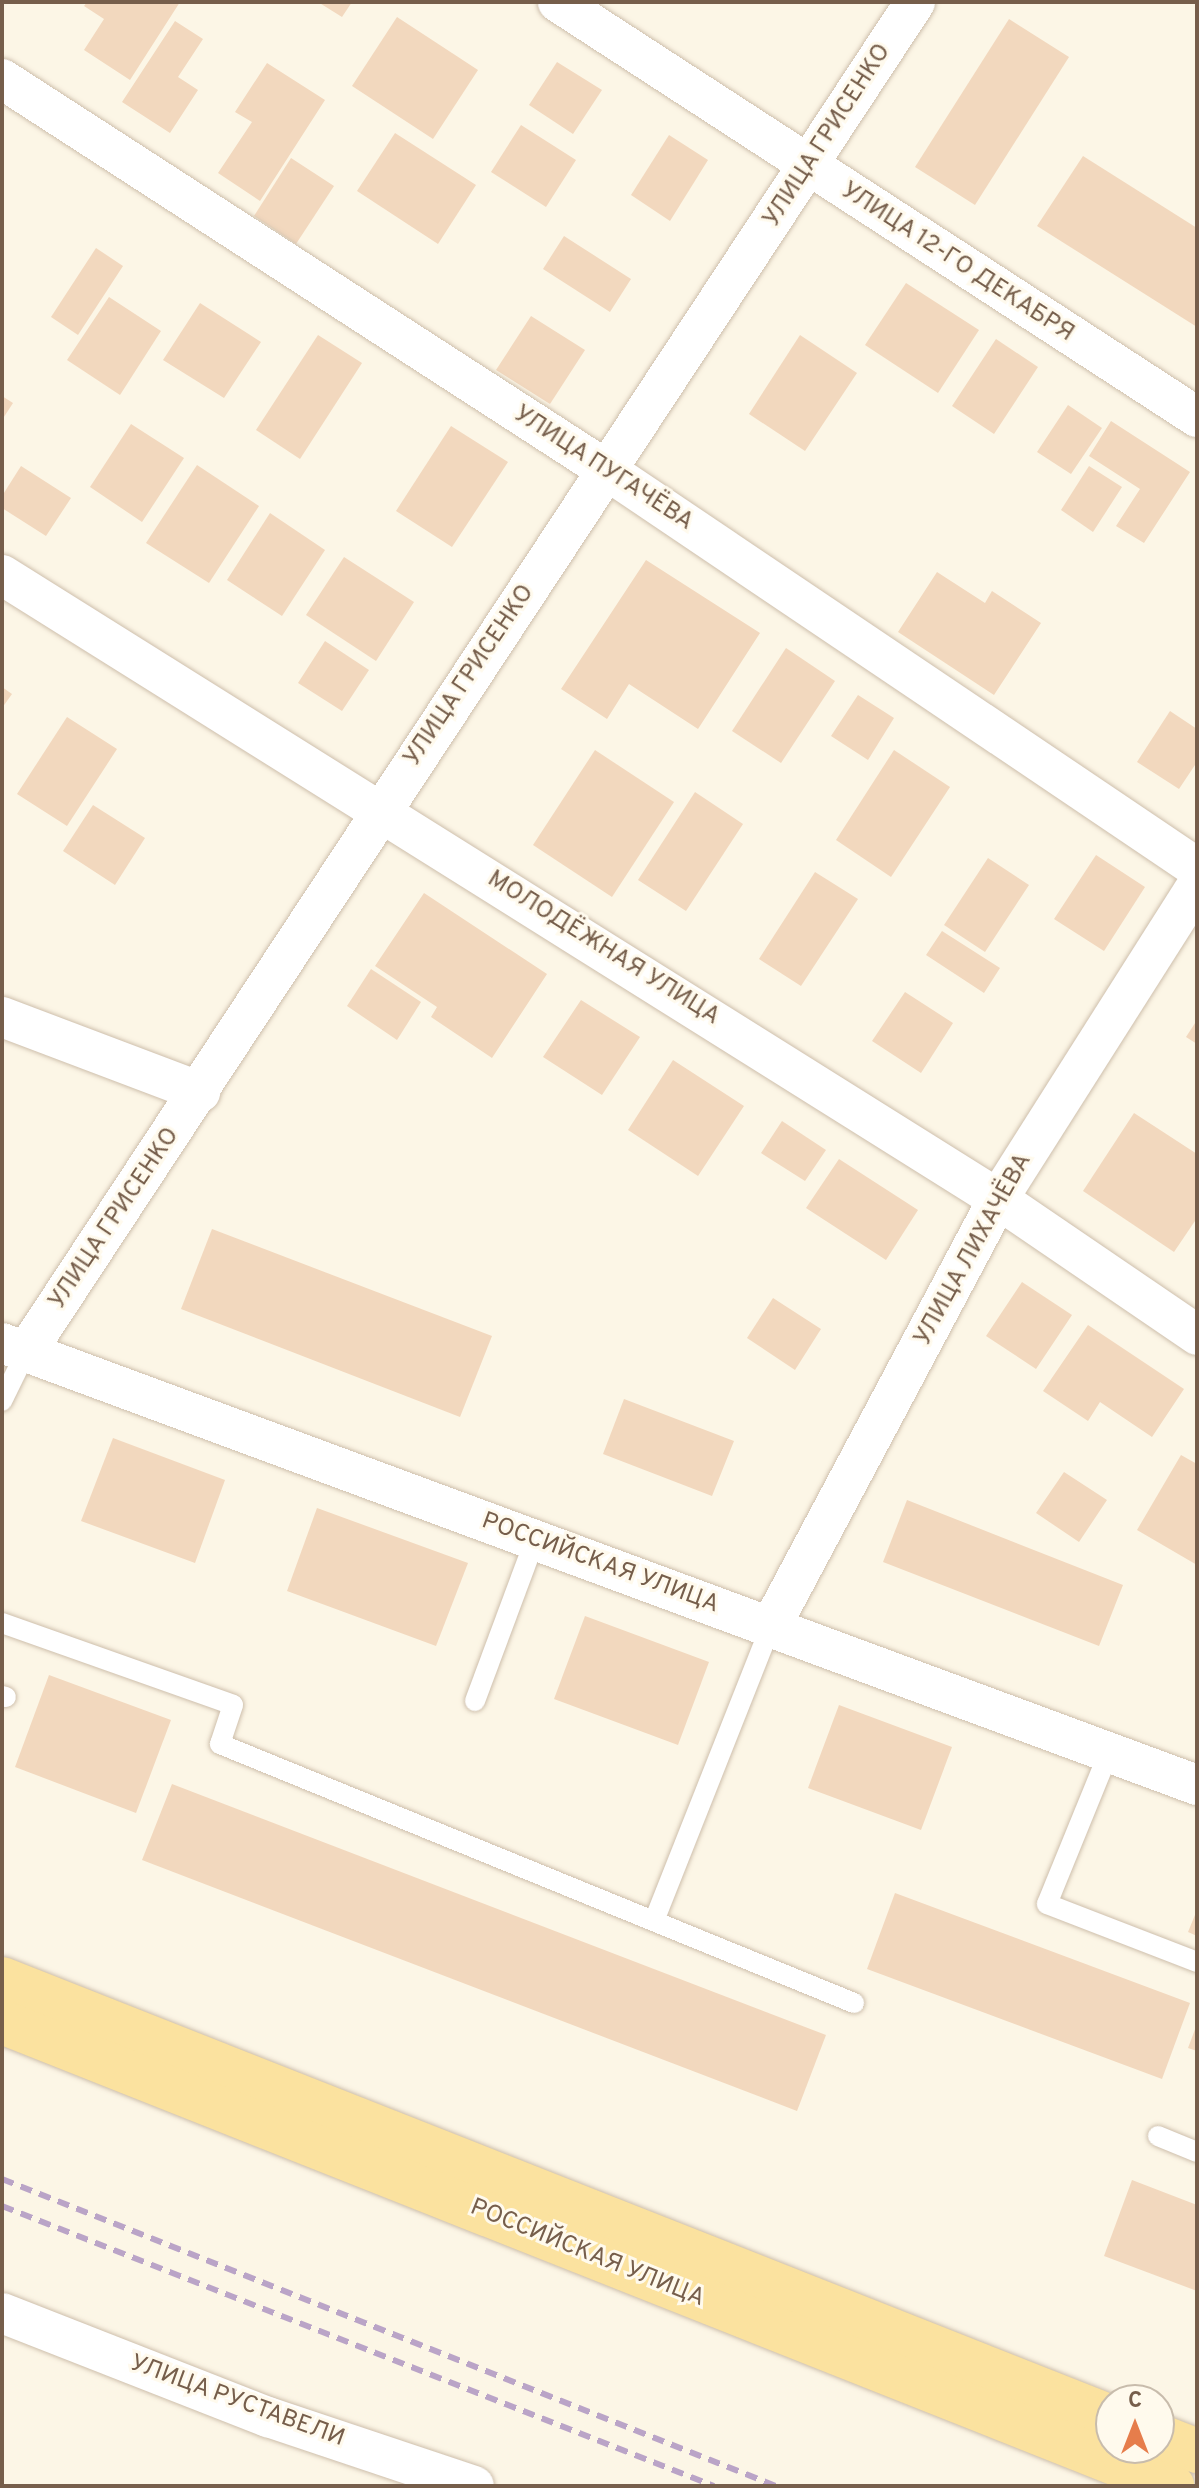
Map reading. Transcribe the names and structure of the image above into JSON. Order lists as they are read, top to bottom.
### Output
{
  "streets": {
    "main road": ["РОССИЙСКАЯ УЛИЦА"],
    "street": [
      "УЛИЦА ГРИСЕНКО",
      "УЛИЦА 12-ГО ДЕКАБРЯ",
      "УЛИЦА ПУГАЧЁВА",
      "МОЛОДЁЖНАЯ УЛИЦА",
      "УЛИЦА ЛИХАЧЁВА",
      "УЛИЦА РУСТАВЕЛИ"
    ]
  },
  "crossings": [
    ["УЛИЦА ГРИСЕНКО", "УЛИЦА 12-ГО ДЕКАБРЯ"],
    ["УЛИЦА ГРИСЕНКО", "УЛИЦА ПУГАЧЁВА"],
    ["УЛИЦА ГРИСЕНКО", "МОЛОДЁЖНАЯ УЛИЦА"],
    ["УЛИЦА ГРИСЕНКО", "РОССИЙСКАЯ УЛИЦА"],
    ["МОЛОДЁЖНАЯ УЛИЦА", "УЛИЦА ЛИХАЧЁВА"],
    ["УЛИЦА ЛИХАЧЁВА", "РОССИЙСКАЯ УЛИЦА"]
  ],
  "north": "top"
}
